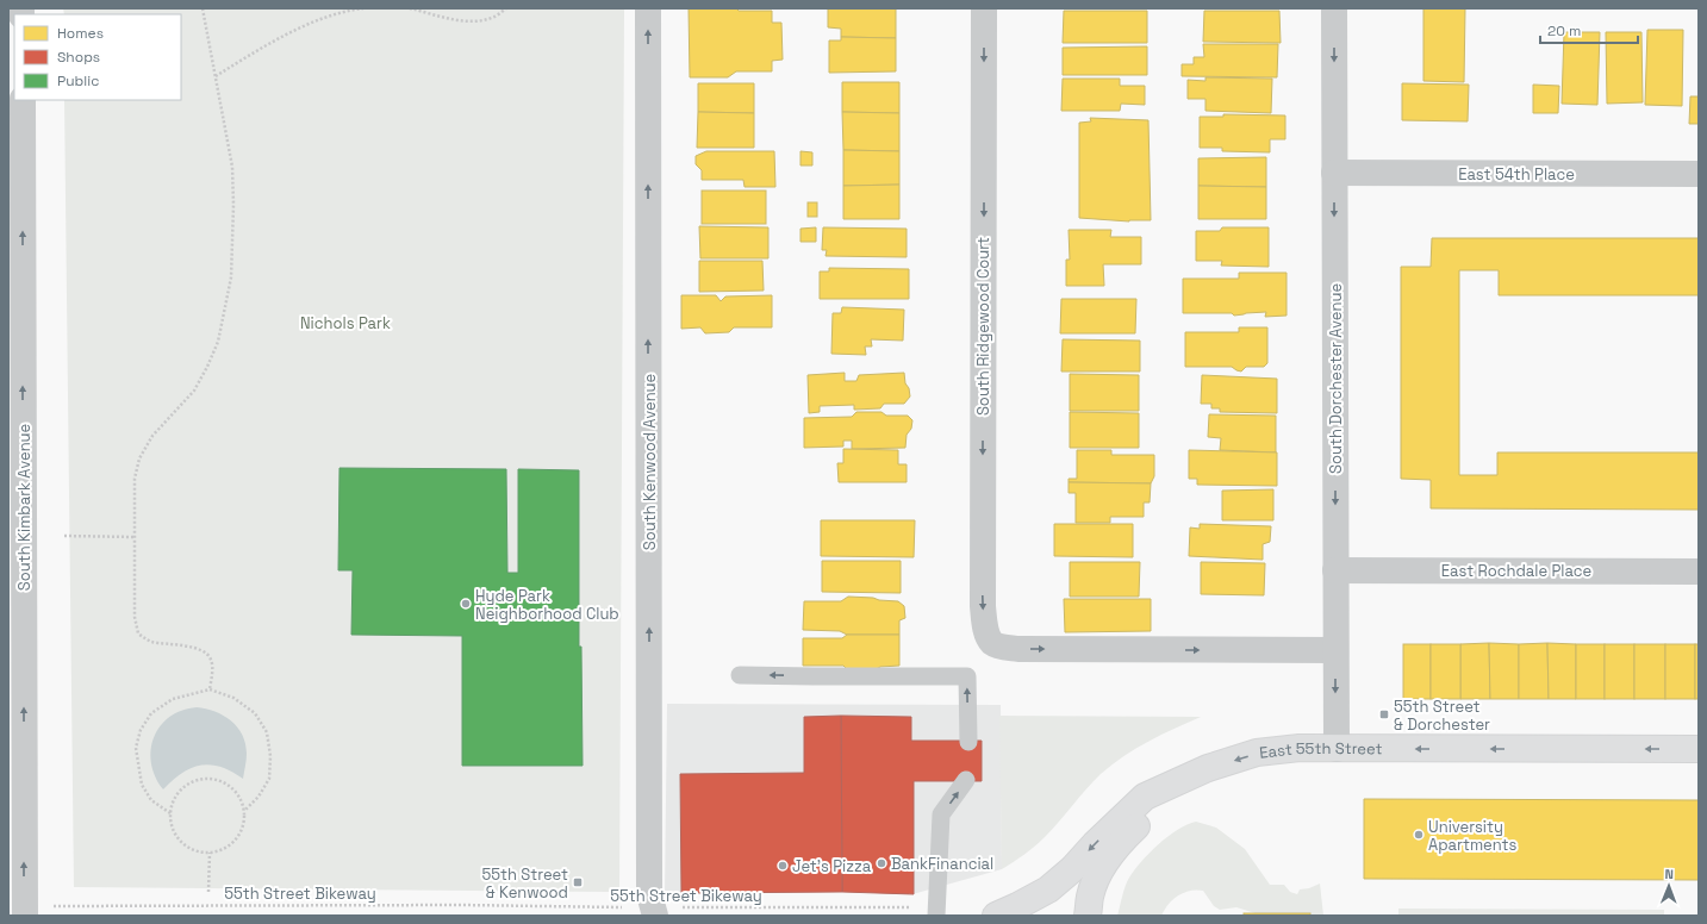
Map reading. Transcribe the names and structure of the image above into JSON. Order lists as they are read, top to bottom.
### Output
{
  "streets": {
    "street": [
      "East 54th Place",
      "South Ridgewood Court",
      "South Dorchester Avenue",
      "South Kenwood Avenue",
      "South Kimbark Avenue",
      "East Rochdale Place",
      "East 55th Street"
    ],
    "path": ["55th Street Bikeway"]
  },
  "crossings": [
    ["East 54th Place", "South Dorchester Avenue"],
    ["South Ridgewood Court", "South Dorchester Avenue"],
    ["South Dorchester Avenue", "East Rochdale Place"],
    ["South Dorchester Avenue", "East 55th Street"],
    ["South Kenwood Avenue", "55th Street Bikeway"],
    ["South Kimbark Avenue", "55th Street Bikeway"]
  ],
  "one_way": [
    "South Dorchester Avenue",
    "South Kenwood Avenue",
    "South Kimbark Avenue",
    "East 55th Street"
  ],
  "parks": ["Nichols Park"],
  "places": {
    "other": [
      "Hyde Park Neighborhood Club",
      "University Apartments",
      "BankFinancial",
      "Jet's Pizza"
    ],
    "transit": ["55th Street & Dorchester", "55th Street & Kenwood"]
  },
  "legend": ["Homes", "Shops", "Public"],
  "scale_bar": "20 m",
  "north": "top"
}
